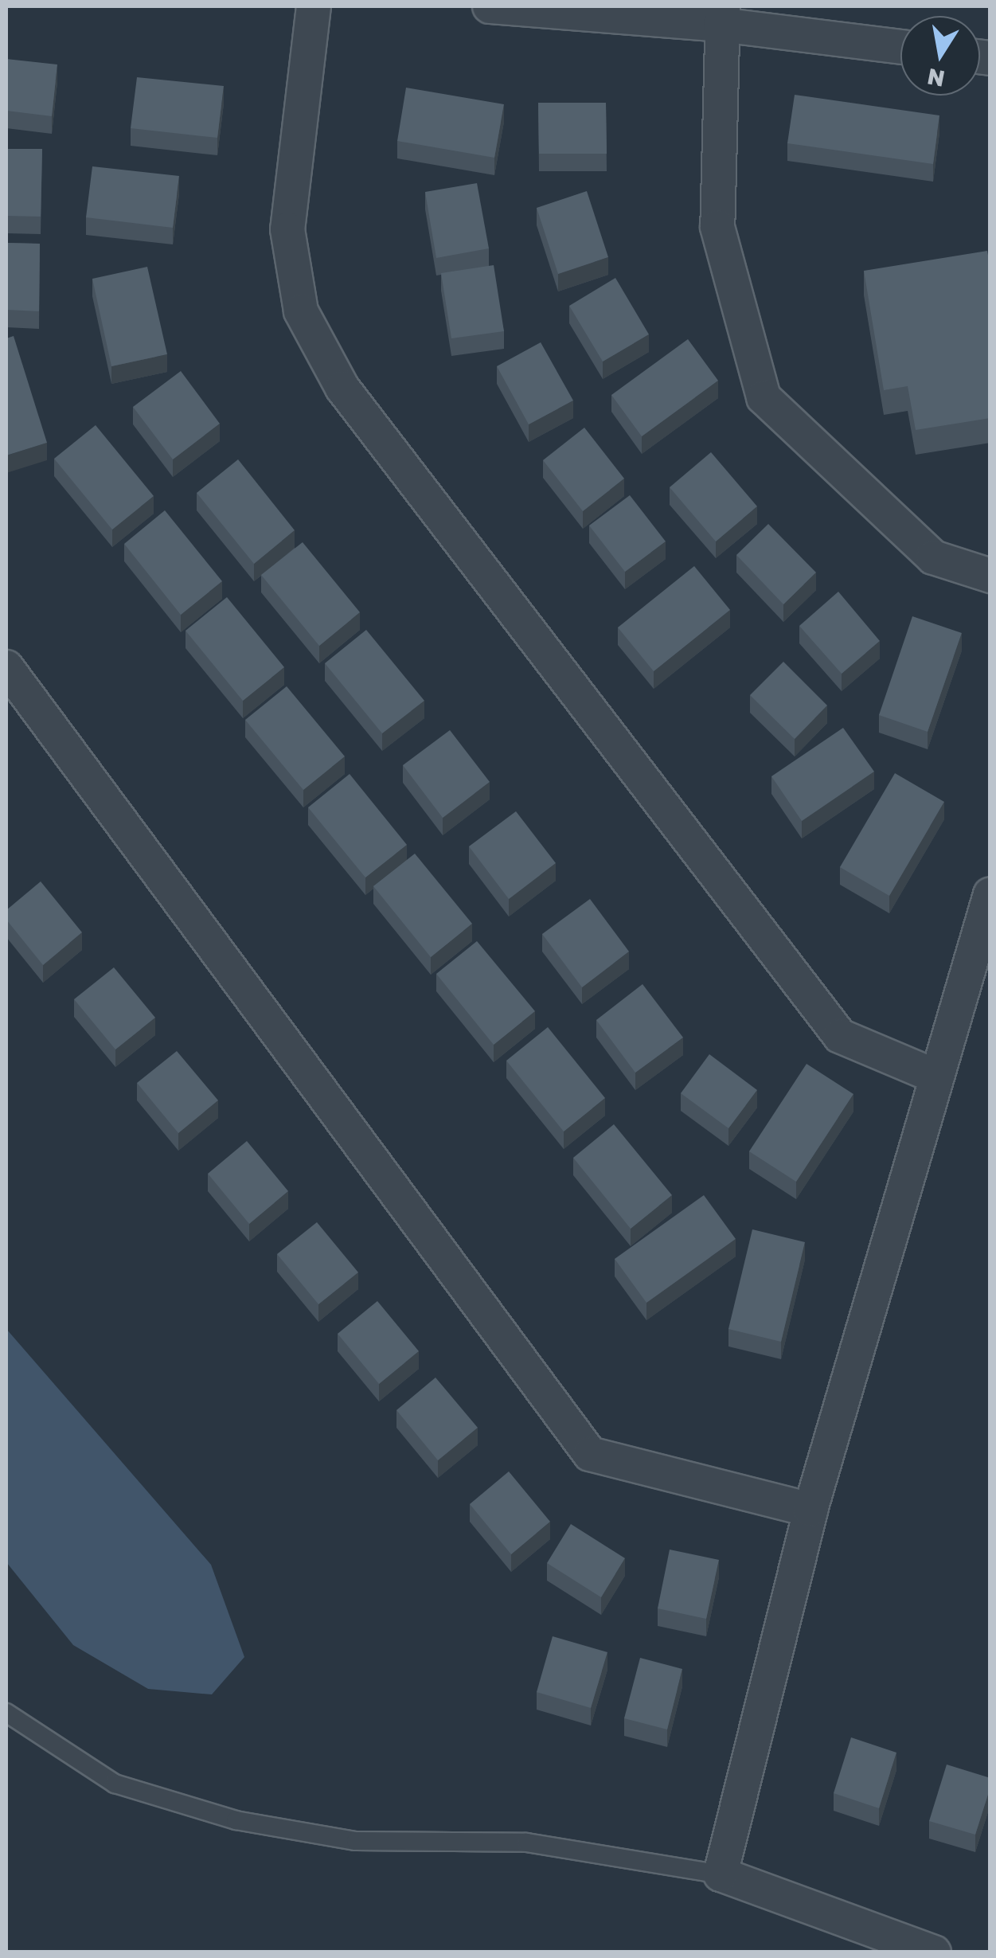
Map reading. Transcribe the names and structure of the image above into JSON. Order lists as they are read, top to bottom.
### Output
{
  "north": "bottom"
}
